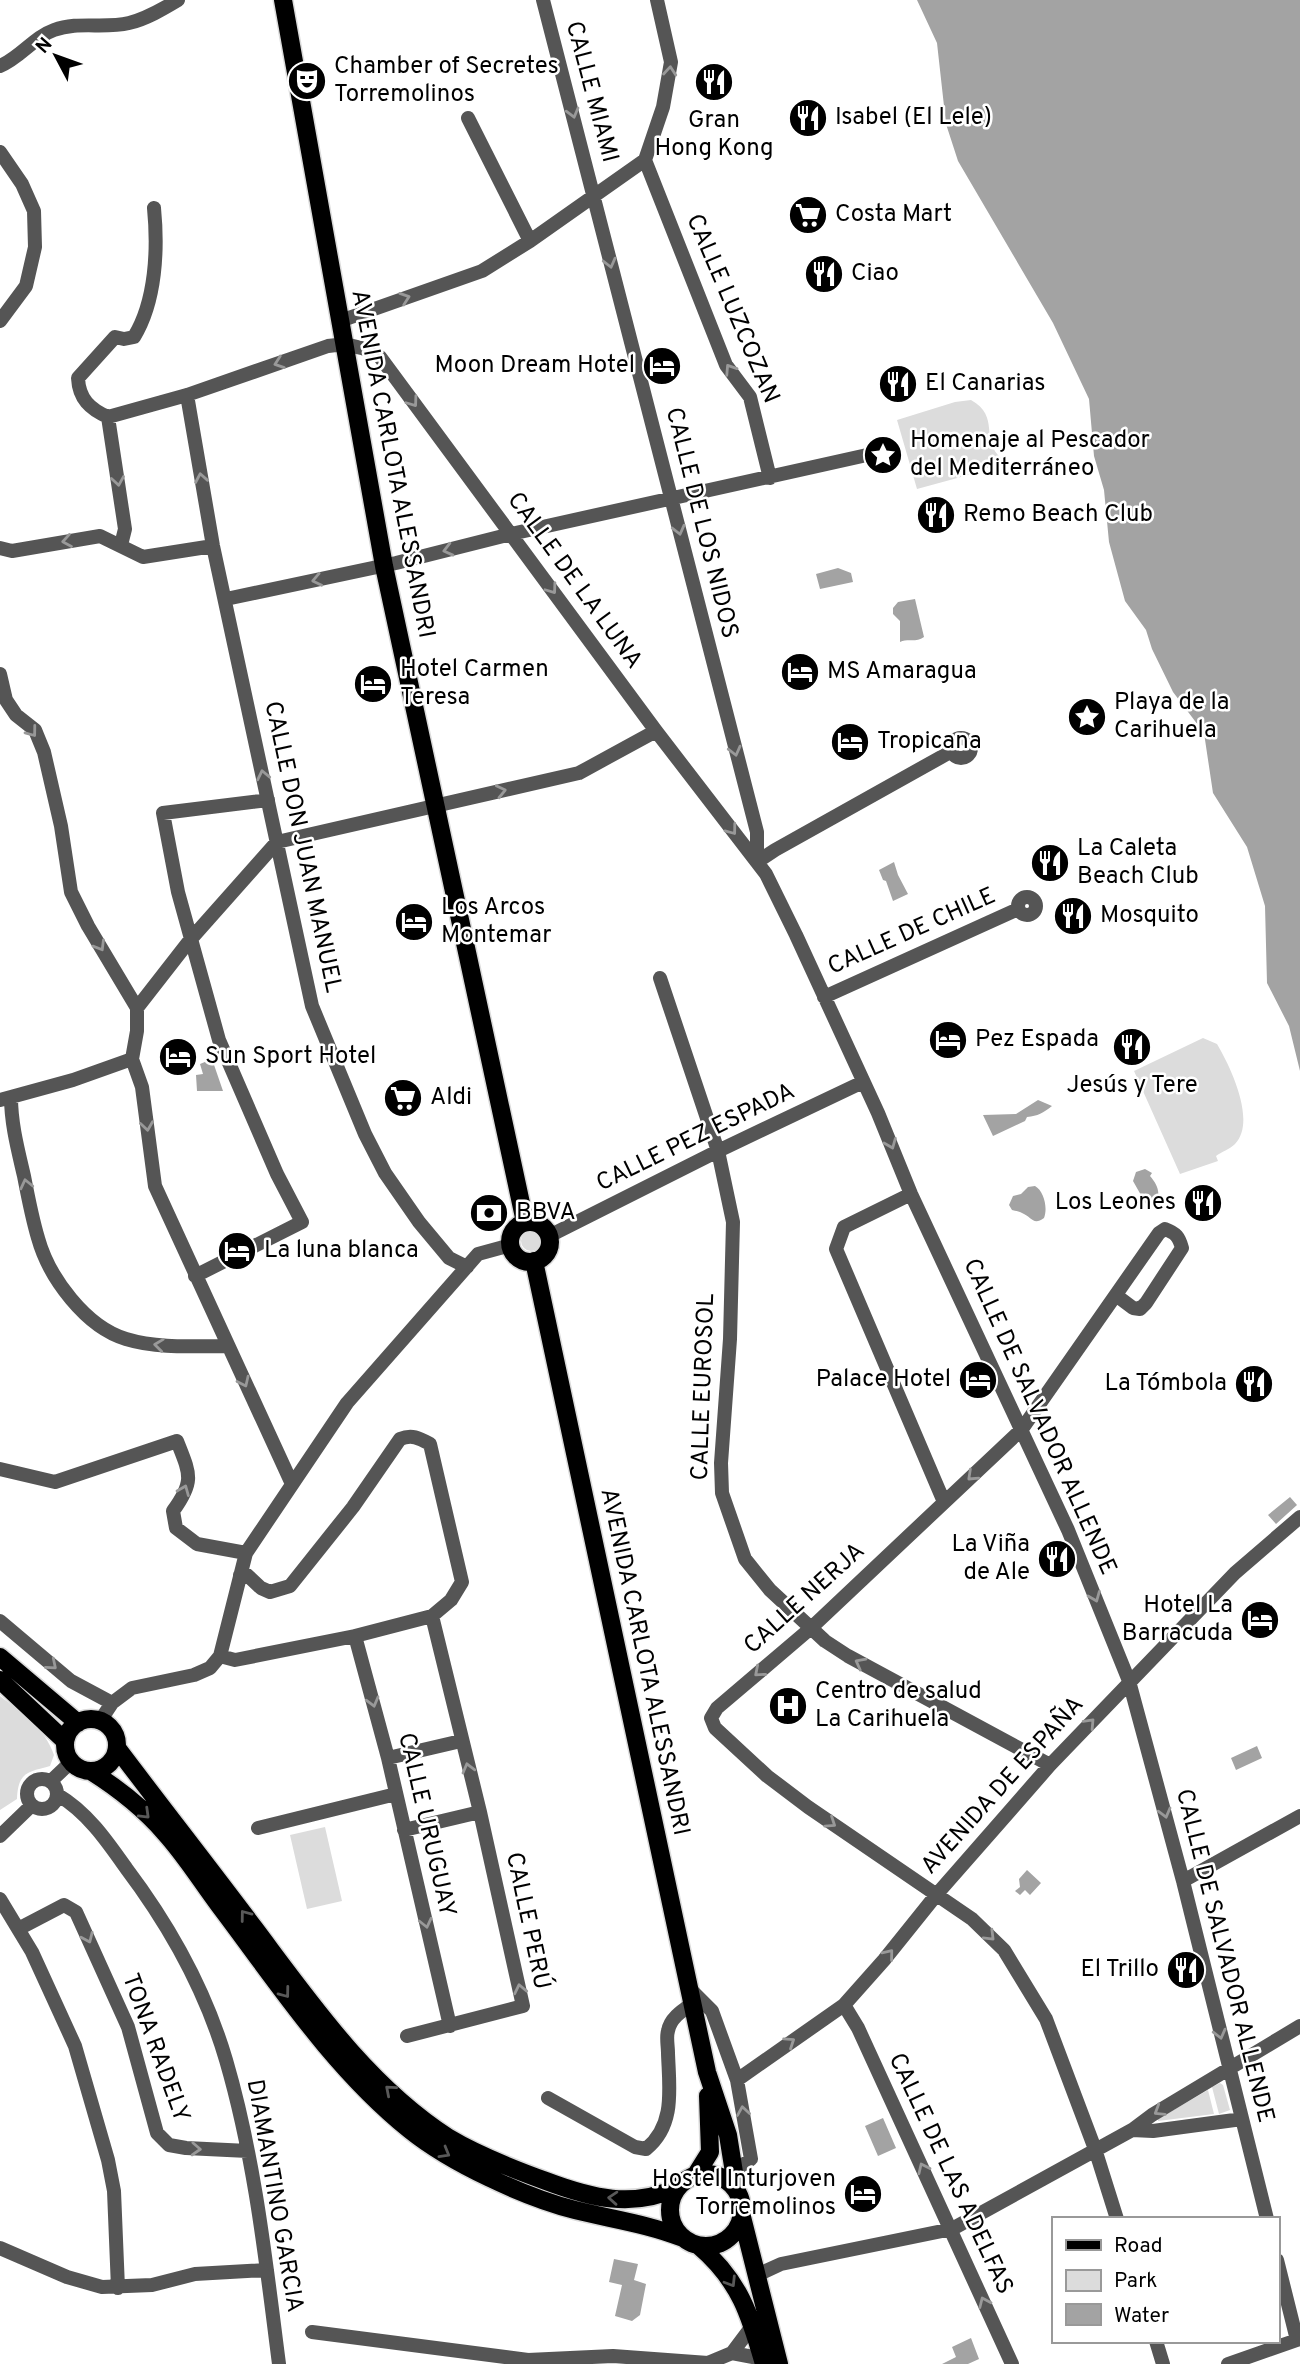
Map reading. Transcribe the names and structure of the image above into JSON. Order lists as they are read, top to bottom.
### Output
{
  "streets": {
    "main road": ["AVENIDA CARLOTA ALESSANDRI"],
    "street": [
      "CALLE MIAMI",
      "CALLE LUZCOZAN",
      "CALLE DE LOS NIDOS",
      "CALLE DE LA LUNA",
      "CALLE DON JUAN MANUEL",
      "CALLE DE CHILE",
      "CALLE PEZ ESPADA",
      "CALLE EUROSOL",
      "CALLE DE SALVADOR ALLENDE",
      "CALLE NERJA",
      "AVENIDA DE ESPAÑA",
      "CALLE URUGUAY",
      "CALLE PERÚ",
      "TONA RADELY",
      "CALLE DE LAS ADELFAS",
      "DIAMANTINO GARCIA"
    ]
  },
  "crossings": [
    ["CALLE MIAMI", "CALLE DE LOS NIDOS"],
    ["AVENIDA CARLOTA ALESSANDRI", "CALLE DE LA LUNA"],
    ["AVENIDA CARLOTA ALESSANDRI", "CALLE PEZ ESPADA"],
    ["CALLE DE LOS NIDOS", "CALLE DE LA LUNA"],
    ["CALLE DE LOS NIDOS", "CALLE DE SALVADOR ALLENDE"],
    ["CALLE DE LA LUNA", "CALLE DE SALVADOR ALLENDE"],
    ["CALLE DE CHILE", "CALLE DE SALVADOR ALLENDE"],
    ["CALLE PEZ ESPADA", "CALLE EUROSOL"],
    ["CALLE PEZ ESPADA", "CALLE DE SALVADOR ALLENDE"],
    ["CALLE EUROSOL", "CALLE NERJA"],
    ["CALLE EUROSOL", "AVENIDA DE ESPAÑA"],
    ["CALLE DE SALVADOR ALLENDE", "CALLE NERJA"],
    ["CALLE DE SALVADOR ALLENDE", "AVENIDA DE ESPAÑA"],
    ["CALLE NERJA", "AVENIDA DE ESPAÑA"],
    ["AVENIDA DE ESPAÑA", "CALLE DE LAS ADELFAS"],
    ["CALLE URUGUAY", "CALLE PERÚ"],
    ["TONA RADELY", "DIAMANTINO GARCIA"]
  ],
  "one_way": [
    "CALLE LUZCOZAN",
    "CALLE DE LOS NIDOS",
    "CALLE DE LA LUNA",
    "CALLE DE SALVADOR ALLENDE",
    "AVENIDA DE ESPAÑA",
    "CALLE URUGUAY",
    "CALLE PERÚ",
    "TONA RADELY",
    "CALLE DE LAS ADELFAS"
  ],
  "places": {
    "theatre": ["Chamber of Secretes Torremolinos"],
    "restaurant": [
      "Gran Hong Kong",
      "Isabel (El Lele)",
      "Ciao",
      "El Canarias",
      "Remo Beach Club",
      "La Caleta Beach Club",
      "Mosquito",
      "Jesús y Tere",
      "Los Leones",
      "La Tómbola",
      "La Viña de Ale",
      "El Trillo"
    ],
    "supermarket": ["Costa Mart", "Aldi"],
    "hotel": [
      "Moon Dream Hotel",
      "MS Amaragua",
      "Hotel Carmen Teresa",
      "Tropicana",
      "Los Arcos Montemar",
      "Pez Espada",
      "Sun Sport Hotel",
      "La luna blanca",
      "Palace Hotel",
      "Hotel La Barracuda",
      "Hostel Inturjoven Torremolinos"
    ],
    "place": ["Homenaje al Pescador del Mediterráneo", "Playa de la Carihuela"],
    "bank": ["BBVA"],
    "hospital": ["Centro de salud La Carihuela"]
  },
  "legend": ["Road", "Park", "Water"],
  "north": "top left"
}
